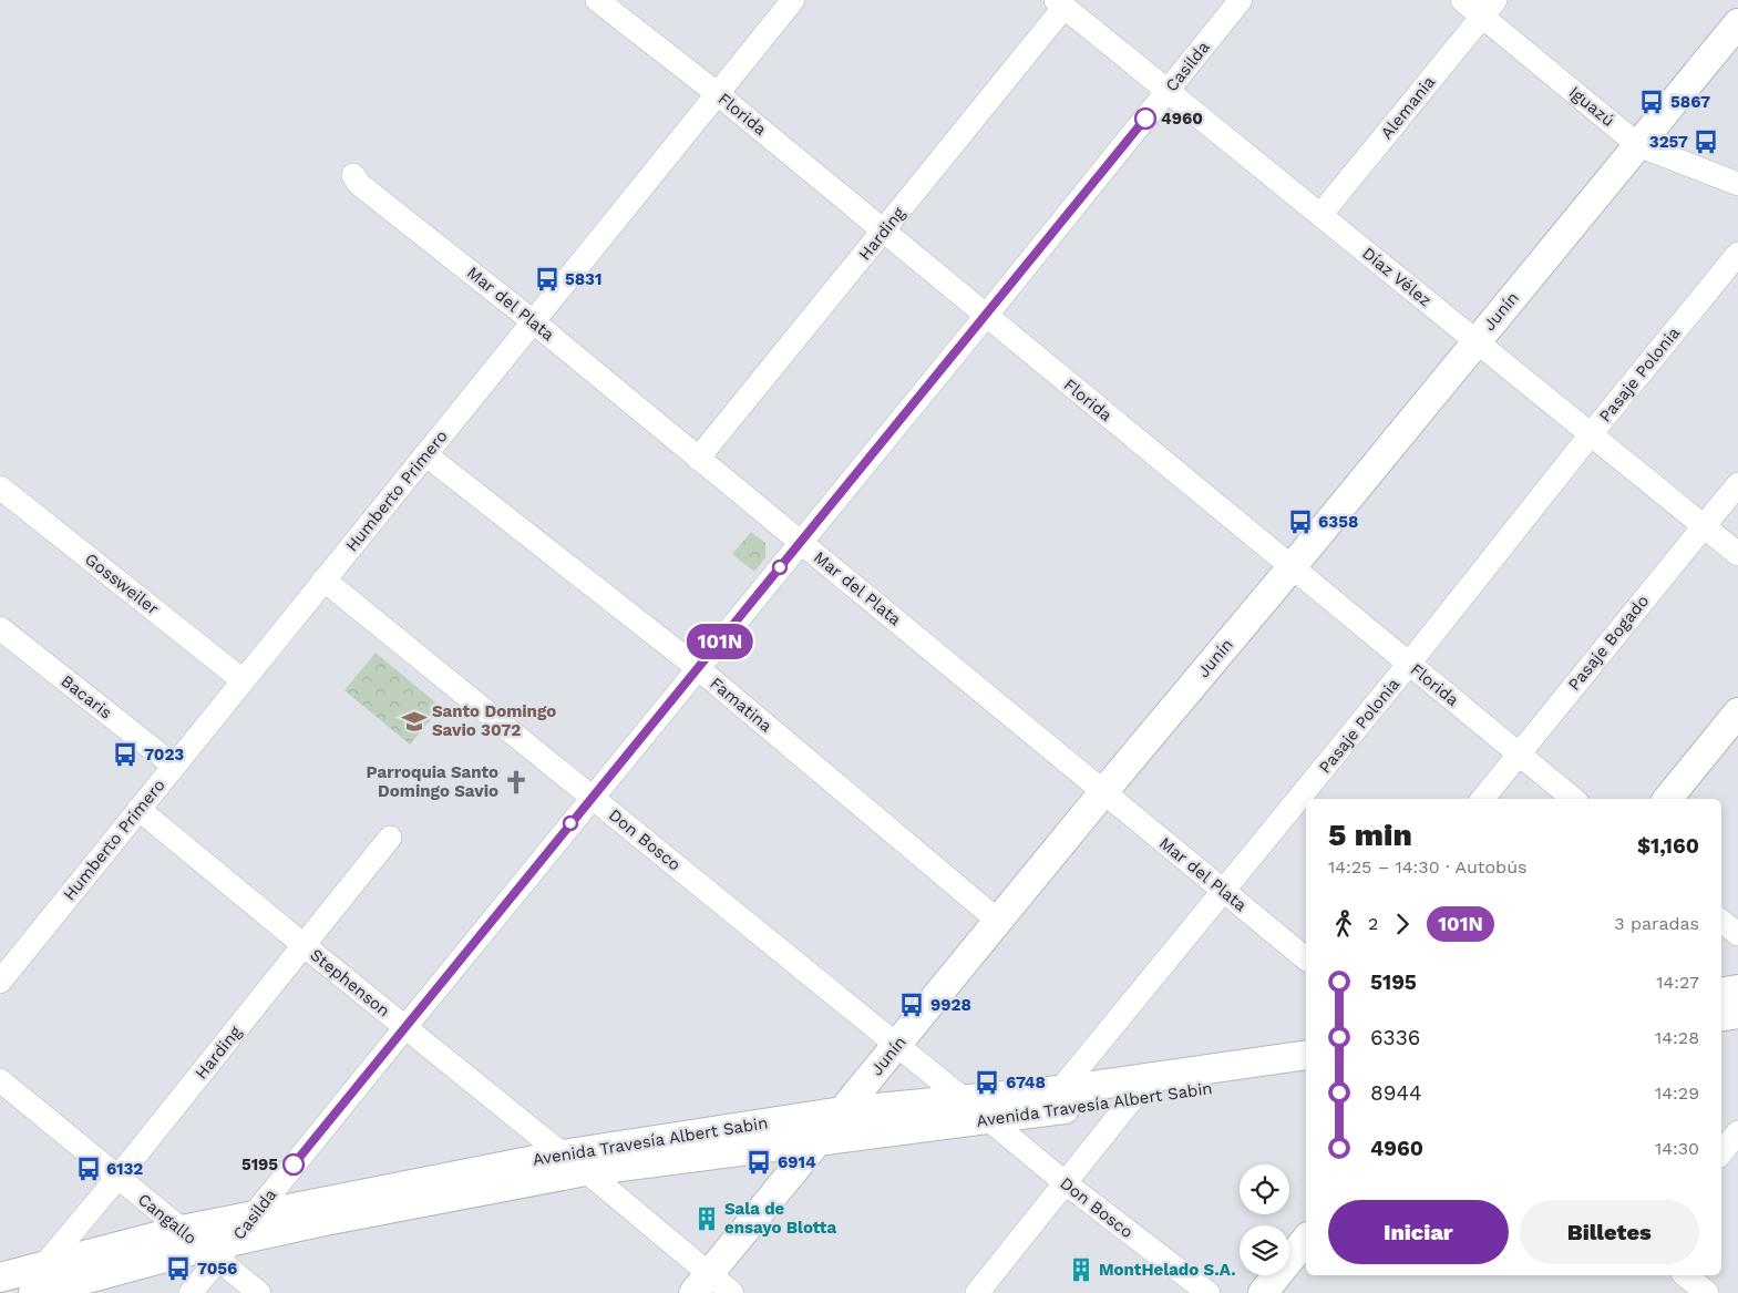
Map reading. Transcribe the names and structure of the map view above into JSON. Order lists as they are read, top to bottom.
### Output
{
  "streets": {
    "main road": ["Junín", "Avenida Travesía Albert Sabin"],
    "street": [
      "Casilda",
      "Iguazú",
      "Alemania",
      "Florida",
      "Harding",
      "Díaz Vélez",
      "Mar del Plata",
      "Pasaje Polonia",
      "Humberto Primero",
      "Gossweiler",
      "Pasaje Bogado",
      "Bacaris",
      "Famatina",
      "Don Bosco",
      "Stephenson",
      "Cangallo"
    ]
  },
  "crossings": [
    ["Casilda", "Florida"],
    ["Casilda", "Díaz Vélez"],
    ["Casilda", "Mar del Plata"],
    ["Casilda", "Famatina"],
    ["Casilda", "Don Bosco"],
    ["Casilda", "Stephenson"],
    ["Casilda", "Avenida Travesía Albert Sabin"],
    ["Casilda", "Cangallo"],
    ["Iguazú", "Alemania"],
    ["Iguazú", "Junín"],
    ["Alemania", "Díaz Vélez"],
    ["Florida", "Harding"],
    ["Florida", "Junín"],
    ["Florida", "Pasaje Polonia"],
    ["Florida", "Humberto Primero"],
    ["Florida", "Pasaje Bogado"],
    ["Harding", "Díaz Vélez"],
    ["Harding", "Mar del Plata"],
    ["Harding", "Stephenson"],
    ["Harding", "Avenida Travesía Albert Sabin"],
    ["Harding", "Cangallo"],
    ["Díaz Vélez", "Junín"],
    ["Díaz Vélez", "Pasaje Polonia"],
    ["Díaz Vélez", "Pasaje Bogado"],
    ["Mar del Plata", "Junín"],
    ["Mar del Plata", "Pasaje Polonia"],
    ["Mar del Plata", "Humberto Primero"],
    ["Junín", "Famatina"],
    ["Junín", "Don Bosco"],
    ["Junín", "Avenida Travesía Albert Sabin"],
    ["Pasaje Polonia", "Avenida Travesía Albert Sabin"],
    ["Humberto Primero", "Gossweiler"],
    ["Humberto Primero", "Bacaris"],
    ["Humberto Primero", "Famatina"],
    ["Humberto Primero", "Don Bosco"],
    ["Humberto Primero", "Stephenson"],
    ["Don Bosco", "Avenida Travesía Albert Sabin"],
    ["Stephenson", "Avenida Travesía Albert Sabin"],
    ["Avenida Travesía Albert Sabin", "Cangallo"]
  ],
  "places": {
    "bus stop": [
      "5867",
      "3257",
      "5831",
      "6358",
      "7023",
      "9928",
      "6748",
      "6914",
      "6132",
      "7056"
    ],
    "other": ["4960", "5195"],
    "school or university": ["Santo Domingo Savio 3072"],
    "church": ["Parroquia Santo Domingo Savio"],
    "building": ["Sala de ensayo Blotta", "MontHelado S.A."]
  },
  "lines": ["bus line 101N"],
  "page": {
    "on_map": "101N",
    "heading": ["5 min", "14:25 – 14:30 · Autobús", "$1,160"],
    "legs": ["2", "101N", "3 paradas"],
    "list": [
      {
        "name": "5195",
        "value": "14:27"
      },
      {
        "name": "6336",
        "value": "14:28"
      },
      {
        "name": "8944",
        "value": "14:29"
      },
      {
        "name": "4960",
        "value": "14:30"
      }
    ],
    "buttons": ["Iniciar", "Billetes"]
  }
}
